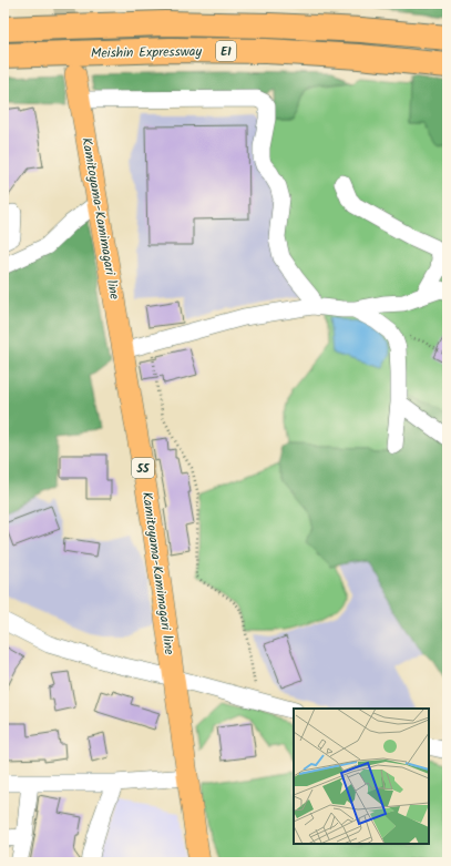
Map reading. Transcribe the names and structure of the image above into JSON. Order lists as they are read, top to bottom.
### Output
{
  "streets": {
    "highway": ["E1", "Meishin Expressway"],
    "main road": ["Kamitoyama-Kamimagari line", "55"]
  }
}
